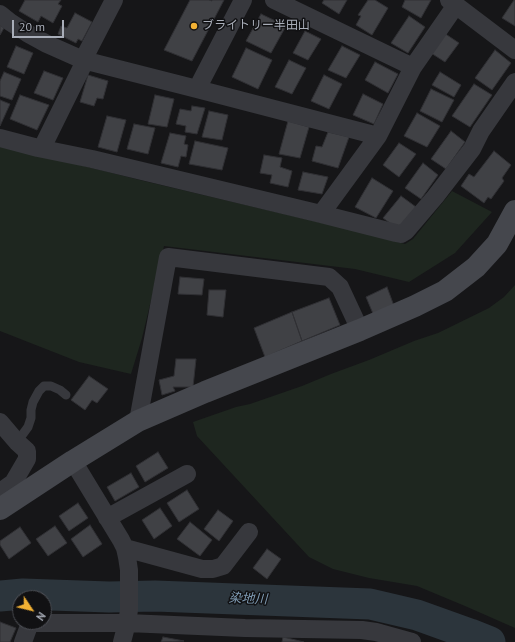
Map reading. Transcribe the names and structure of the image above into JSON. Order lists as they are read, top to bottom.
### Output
{
  "water": ["染地川"],
  "places": ["ブライトリー半田山"],
  "scale_bar": "20 m",
  "north": "bottom right"
}
